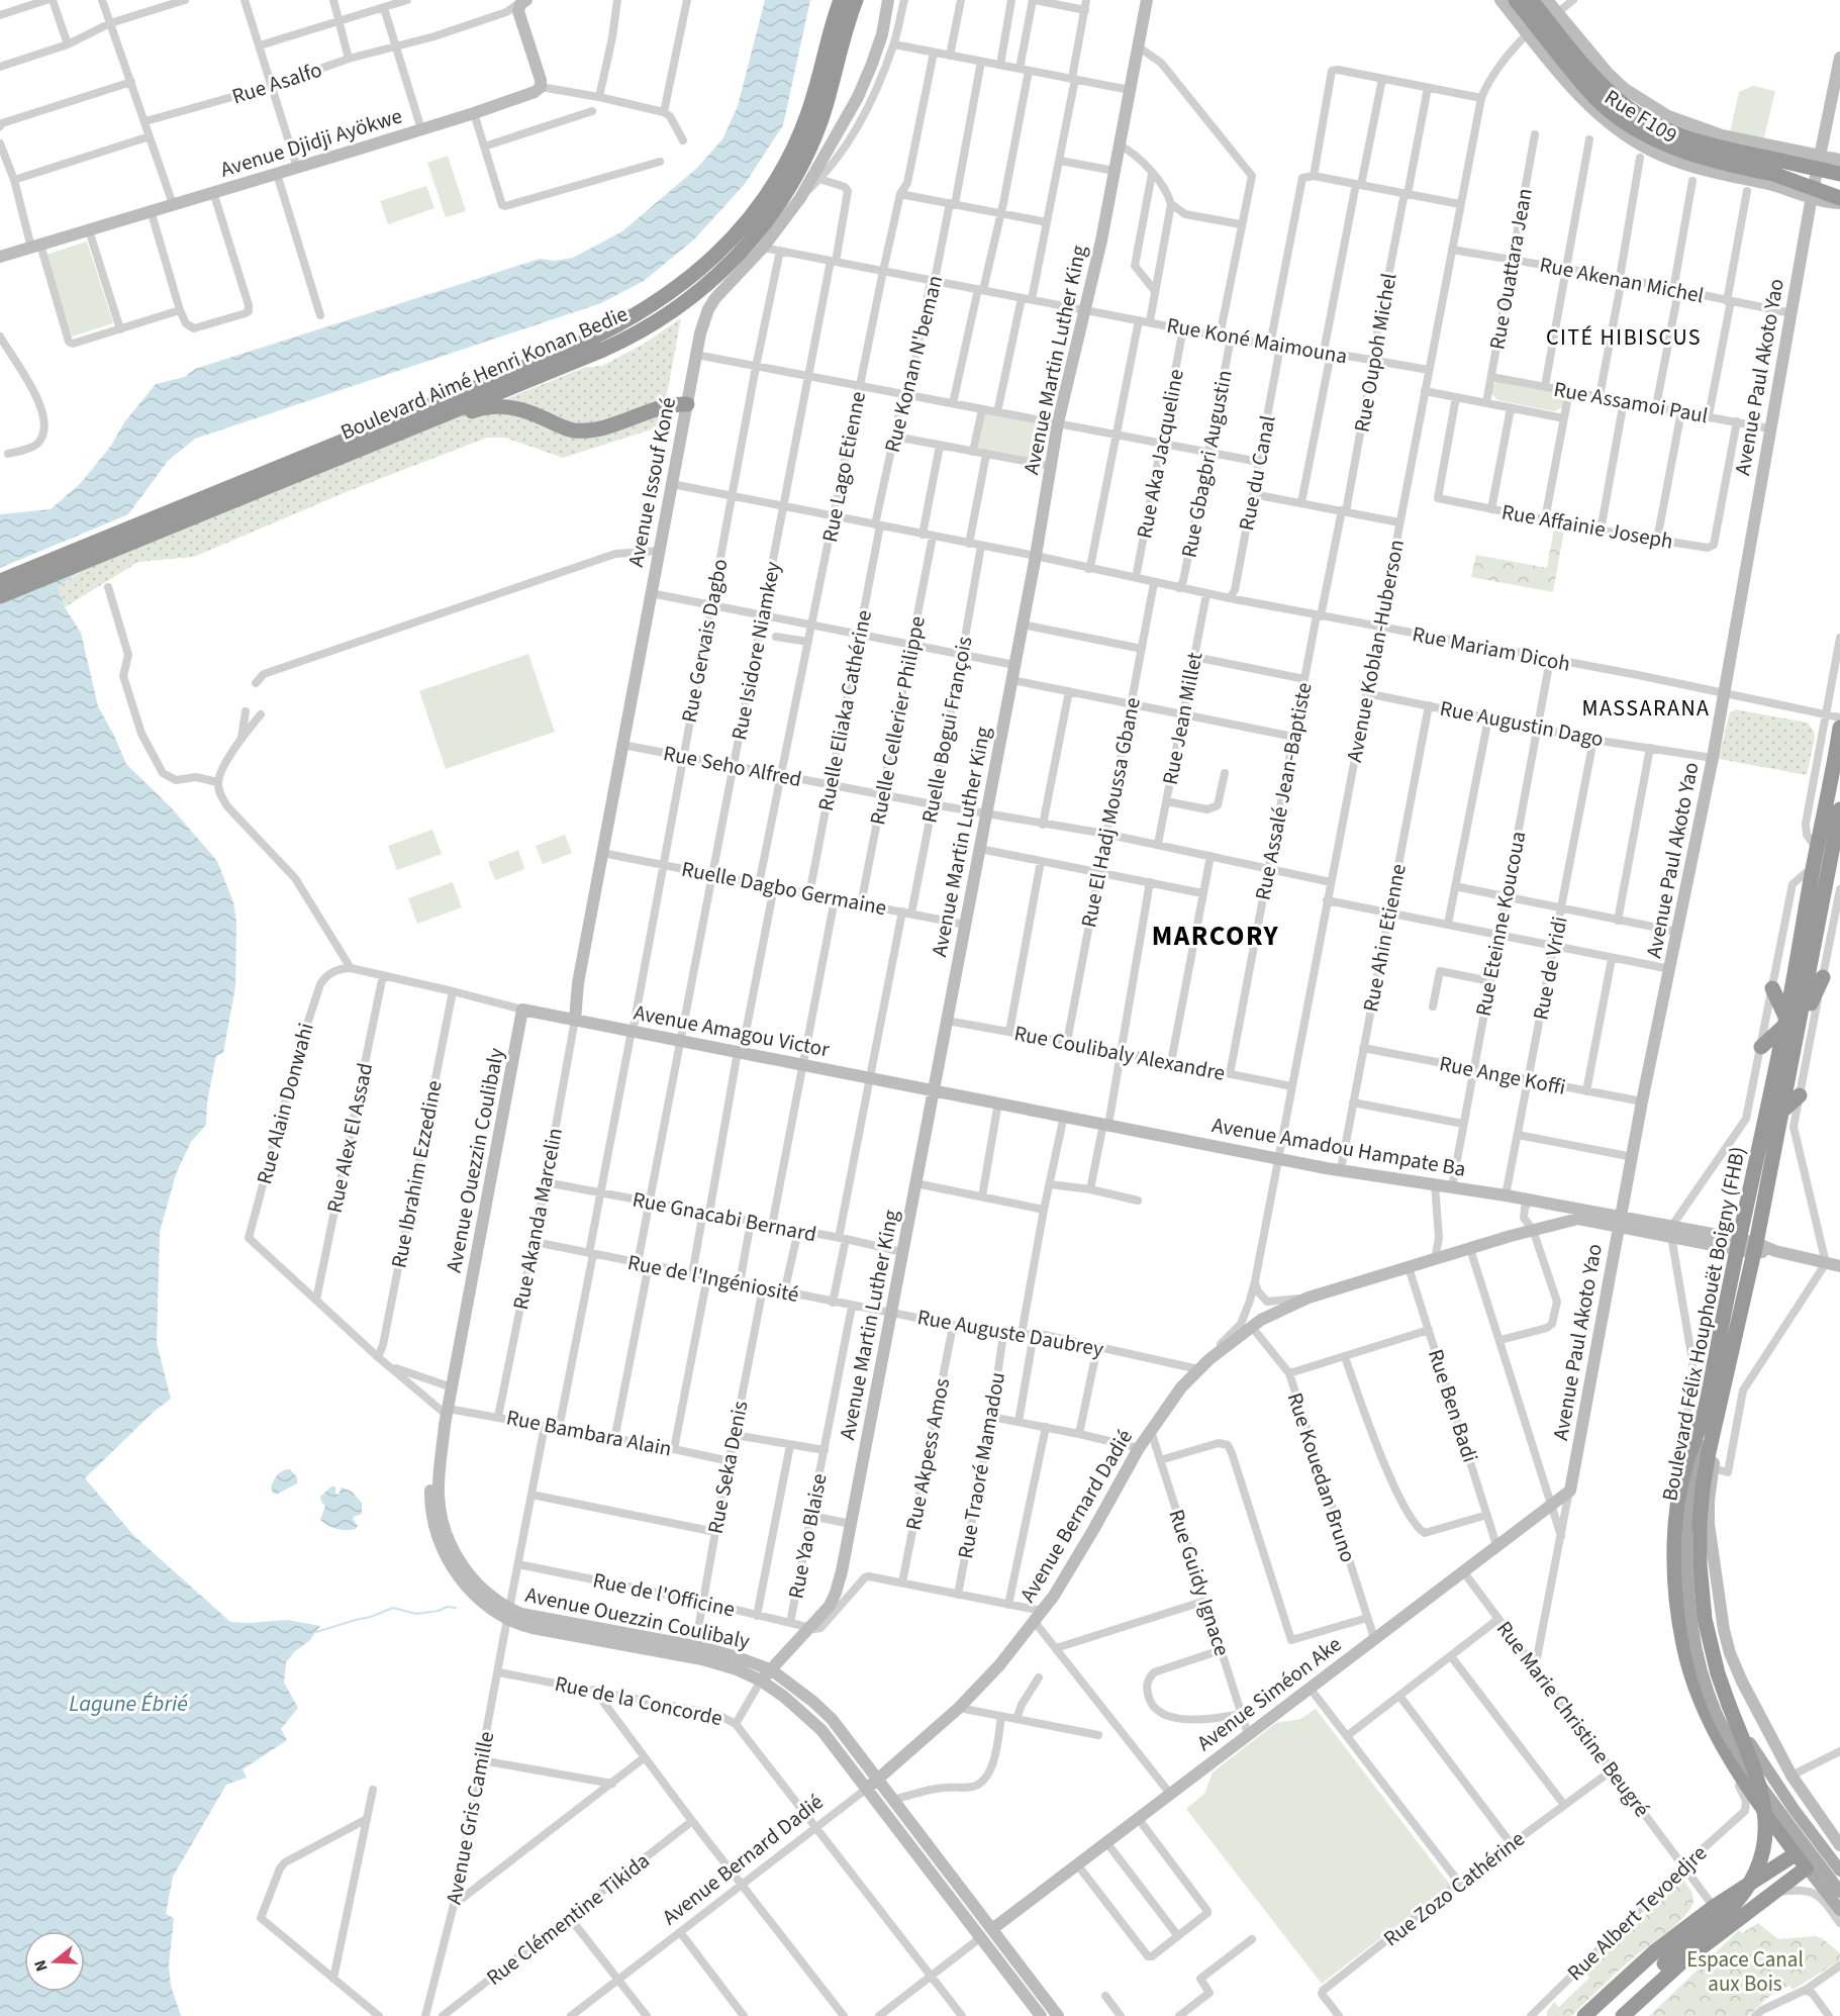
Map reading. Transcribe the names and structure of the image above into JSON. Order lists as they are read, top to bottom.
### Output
{
  "streets": {
    "highway": ["Boulevard Aimé Henri Konan Bedie", "Boulevard Félix Houphouët Boigny (FHB)"],
    "street": [
      "Rue Asalfo",
      "Rue F109",
      "Avenue Djidji Ayökwe",
      "Rue Ouattara Jean",
      "Rue Akenan Michel",
      "Rue Koné Maimouna",
      "Rue Oupoh Michel",
      "Avenue Martin Luther King",
      "Rue Konan N'beman",
      "Avenue Paul Akoto Yao",
      "Rue Assamoi Paul",
      "Rue Aka Jacqueline",
      "Rue Gbagbri Augustin",
      "Rue Lago Etienne",
      "Rue du Canal",
      "Avenue Issouf Koné",
      "Rue Affainie Joseph",
      "Rue Gervais Dagbo",
      "Rue Mariam Dicoh",
      "Rue Isidore Niamkey",
      "Avenue Koblan-Huberson",
      "Ruelle Eliaka Cathérine",
      "Rue Jean Millet",
      "Ruelle Cellerier Philippe",
      "Rue Augustin Dago",
      "Ruelle Bogui François",
      "Rue Seho Alfred",
      "Rue Assalé Jean-Baptiste",
      "Rue El Hadj Moussa Gbane",
      "Ruelle Dagbo Germaine",
      "Rue Eteinne Koucoua",
      "Rue Ahin Etienne",
      "Rue de Vridi",
      "Avenue Amagou Victor",
      "Rue Coulibaly Alexandre",
      "Rue Ange Koffi",
      "Rue Alain Donwahi",
      "Rue Alex El Assad",
      "Avenue Amadou Hampate Ba",
      "Avenue Ouezzin Coulibaly",
      "Rue Ibrahim Ezzedine",
      "Rue Gnacabi Bernard",
      "Rue Akanda Marcelin",
      "Rue de l'Ingéniosité",
      "Rue Auguste Daubrey",
      "Rue Ben Badi",
      "Rue Bambara Alain",
      "Rue Akpess Amos",
      "Rue Traoré Mamadou",
      "Rue Seka Denis",
      "Rue Kouedan Bruno",
      "Avenue Bernard Dadié",
      "Rue Yao Blaise",
      "Rue Guidy Ignace",
      "Rue de l'Officine",
      "Avenue Siméon Ake",
      "Rue de la Concorde",
      "Rue Marie Christine Beugré",
      "Avenue Gris Camille",
      "Rue Zozo Cathérine",
      "Rue Albert Tevoedjre",
      "Rue Clémentine Tikida"
    ]
  },
  "crossings": [
    ["Rue F109", "Avenue Paul Akoto Yao"],
    ["Rue F109", "Avenue Koblan-Huberson"],
    ["Rue Ouattara Jean", "Rue Akenan Michel"],
    ["Rue Ouattara Jean", "Rue Assamoi Paul"],
    ["Rue Akenan Michel", "Avenue Paul Akoto Yao"],
    ["Rue Akenan Michel", "Avenue Koblan-Huberson"],
    ["Rue Koné Maimouna", "Rue Oupoh Michel"],
    ["Rue Koné Maimouna", "Avenue Martin Luther King"],
    ["Rue Koné Maimouna", "Rue Konan N'beman"],
    ["Rue Koné Maimouna", "Rue Aka Jacqueline"],
    ["Rue Koné Maimouna", "Rue Gbagbri Augustin"],
    ["Rue Koné Maimouna", "Rue Lago Etienne"],
    ["Rue Koné Maimouna", "Rue du Canal"],
    ["Rue Koné Maimouna", "Avenue Issouf Koné"],
    ["Rue Koné Maimouna", "Rue Gervais Dagbo"],
    ["Rue Koné Maimouna", "Rue Isidore Niamkey"],
    ["Rue Koné Maimouna", "Avenue Koblan-Huberson"],
    ["Rue Oupoh Michel", "Rue Mariam Dicoh"],
    ["Rue Oupoh Michel", "Rue Assalé Jean-Baptiste"],
    ["Avenue Martin Luther King", "Rue Mariam Dicoh"],
    ["Avenue Martin Luther King", "Rue Seho Alfred"],
    ["Avenue Martin Luther King", "Ruelle Dagbo Germaine"],
    ["Avenue Martin Luther King", "Avenue Amagou Victor"],
    ["Avenue Martin Luther King", "Rue Coulibaly Alexandre"],
    ["Avenue Martin Luther King", "Avenue Amadou Hampate Ba"],
    ["Avenue Martin Luther King", "Avenue Ouezzin Coulibaly"],
    ["Avenue Martin Luther King", "Rue Gnacabi Bernard"],
    ["Avenue Martin Luther King", "Rue de l'Ingéniosité"],
    ["Avenue Martin Luther King", "Rue Auguste Daubrey"],
    ["Avenue Martin Luther King", "Rue de l'Officine"],
    ["Rue Konan N'beman", "Rue Mariam Dicoh"],
    ["Rue Konan N'beman", "Ruelle Eliaka Cathérine"],
    ["Avenue Paul Akoto Yao", "Rue Assamoi Paul"],
    ["Avenue Paul Akoto Yao", "Rue Mariam Dicoh"],
    ["Avenue Paul Akoto Yao", "Rue Augustin Dago"],
    ["Avenue Paul Akoto Yao", "Rue Ange Koffi"],
    ["Avenue Paul Akoto Yao", "Avenue Amadou Hampate Ba"],
    ["Avenue Paul Akoto Yao", "Avenue Siméon Ake"],
    ["Avenue Paul Akoto Yao", "Rue Marie Christine Beugré"],
    ["Rue Assamoi Paul", "Rue Affainie Joseph"],
    ["Rue Aka Jacqueline", "Rue Mariam Dicoh"],
    ["Rue Gbagbri Augustin", "Rue Mariam Dicoh"],
    ["Rue Lago Etienne", "Rue Mariam Dicoh"],
    ["Rue Lago Etienne", "Rue Seho Alfred"],
    ["Rue Lago Etienne", "Ruelle Dagbo Germaine"],
    ["Rue du Canal", "Rue Mariam Dicoh"],
    ["Avenue Issouf Koné", "Rue Mariam Dicoh"],
    ["Avenue Issouf Koné", "Rue Seho Alfred"],
    ["Avenue Issouf Koné", "Ruelle Dagbo Germaine"],
    ["Avenue Issouf Koné", "Avenue Amagou Victor"],
    ["Avenue Issouf Koné", "Rue Akanda Marcelin"],
    ["Rue Gervais Dagbo", "Rue Mariam Dicoh"],
    ["Rue Gervais Dagbo", "Rue Seho Alfred"],
    ["Rue Gervais Dagbo", "Ruelle Dagbo Germaine"],
    ["Rue Gervais Dagbo", "Avenue Amagou Victor"],
    ["Rue Gervais Dagbo", "Rue Gnacabi Bernard"],
    ["Rue Gervais Dagbo", "Rue de l'Ingéniosité"],
    ["Rue Gervais Dagbo", "Rue Bambara Alain"],
    ["Rue Mariam Dicoh", "Rue Isidore Niamkey"],
    ["Rue Mariam Dicoh", "Avenue Koblan-Huberson"],
    ["Rue Mariam Dicoh", "Ruelle Eliaka Cathérine"],
    ["Rue Mariam Dicoh", "Rue Jean Millet"],
    ["Rue Mariam Dicoh", "Ruelle Cellerier Philippe"],
    ["Rue Mariam Dicoh", "Ruelle Bogui François"],
    ["Rue Mariam Dicoh", "Rue Assalé Jean-Baptiste"],
    ["Rue Mariam Dicoh", "Rue El Hadj Moussa Gbane"],
    ["Rue Mariam Dicoh", "Rue Eteinne Koucoua"],
    ["Rue Isidore Niamkey", "Rue Seho Alfred"],
    ["Rue Isidore Niamkey", "Ruelle Dagbo Germaine"],
    ["Rue Isidore Niamkey", "Avenue Amagou Victor"],
    ["Rue Isidore Niamkey", "Rue Gnacabi Bernard"],
    ["Rue Isidore Niamkey", "Rue de l'Ingéniosité"],
    ["Avenue Koblan-Huberson", "Rue Augustin Dago"],
    ["Avenue Koblan-Huberson", "Rue Seho Alfred"],
    ["Avenue Koblan-Huberson", "Rue Coulibaly Alexandre"],
    ["Avenue Koblan-Huberson", "Avenue Amadou Hampate Ba"],
    ["Avenue Koblan-Huberson", "Avenue Bernard Dadié"],
    ["Ruelle Eliaka Cathérine", "Rue Seho Alfred"],
    ["Ruelle Eliaka Cathérine", "Ruelle Dagbo Germaine"],
    ["Rue Jean Millet", "Rue Seho Alfred"],
    ["Ruelle Cellerier Philippe", "Rue Seho Alfred"],
    ["Ruelle Cellerier Philippe", "Ruelle Dagbo Germaine"],
    ["Rue Augustin Dago", "Rue Eteinne Koucoua"],
    ["Rue Augustin Dago", "Rue Ahin Etienne"],
    ["Rue Augustin Dago", "Rue de Vridi"],
    ["Ruelle Bogui François", "Rue Seho Alfred"],
    ["Ruelle Bogui François", "Ruelle Dagbo Germaine"],
    ["Ruelle Bogui François", "Avenue Amagou Victor"],
    ["Ruelle Bogui François", "Rue Gnacabi Bernard"],
    ["Ruelle Bogui François", "Rue de l'Ingéniosité"],
    ["Rue Seho Alfred", "Rue Assalé Jean-Baptiste"],
    ["Rue Seho Alfred", "Rue El Hadj Moussa Gbane"],
    ["Rue Assalé Jean-Baptiste", "Rue Coulibaly Alexandre"],
    ["Rue El Hadj Moussa Gbane", "Rue Coulibaly Alexandre"],
    ["Rue Eteinne Koucoua", "Rue Ange Koffi"],
    ["Rue Eteinne Koucoua", "Avenue Amadou Hampate Ba"],
    ["Rue Ahin Etienne", "Rue Ange Koffi"],
    ["Rue Ahin Etienne", "Avenue Amadou Hampate Ba"],
    ["Rue de Vridi", "Rue Ange Koffi"],
    ["Rue de Vridi", "Avenue Amadou Hampate Ba"],
    ["Avenue Amagou Victor", "Avenue Amadou Hampate Ba"],
    ["Avenue Amagou Victor", "Avenue Ouezzin Coulibaly"],
    ["Avenue Amagou Victor", "Rue Akanda Marcelin"],
    ["Rue Alain Donwahi", "Rue Alex El Assad"],
    ["Rue Alain Donwahi", "Avenue Ouezzin Coulibaly"],
    ["Rue Alain Donwahi", "Rue Ibrahim Ezzedine"],
    ["Rue Alain Donwahi", "Rue Bambara Alain"],
    ["Avenue Amadou Hampate Ba", "Boulevard Félix Houphouët Boigny (FHB)"],
    ["Avenue Amadou Hampate Ba", "Avenue Bernard Dadié"],
    ["Avenue Ouezzin Coulibaly", "Rue Bambara Alain"],
    ["Avenue Ouezzin Coulibaly", "Rue Seka Denis"],
    ["Avenue Ouezzin Coulibaly", "Avenue Bernard Dadié"],
    ["Avenue Ouezzin Coulibaly", "Avenue Siméon Ake"],
    ["Avenue Ouezzin Coulibaly", "Avenue Gris Camille"],
    ["Rue Gnacabi Bernard", "Rue Akanda Marcelin"],
    ["Rue Akanda Marcelin", "Rue de l'Ingéniosité"],
    ["Rue Akanda Marcelin", "Rue Bambara Alain"],
    ["Rue de l'Ingéniosité", "Rue Auguste Daubrey"],
    ["Rue de l'Ingéniosité", "Rue Seka Denis"],
    ["Rue de l'Ingéniosité", "Rue Yao Blaise"],
    ["Boulevard Félix Houphouët Boigny (FHB)", "Rue Albert Tevoedjre"],
    ["Rue Auguste Daubrey", "Rue Akpess Amos"],
    ["Rue Auguste Daubrey", "Rue Traoré Mamadou"],
    ["Rue Auguste Daubrey", "Avenue Bernard Dadié"],
    ["Rue Ben Badi", "Avenue Bernard Dadié"],
    ["Rue Ben Badi", "Avenue Siméon Ake"],
    ["Rue Bambara Alain", "Rue Seka Denis"],
    ["Rue Bambara Alain", "Avenue Gris Camille"],
    ["Rue Seka Denis", "Rue de l'Officine"],
    ["Rue Kouedan Bruno", "Avenue Bernard Dadié"],
    ["Rue Kouedan Bruno", "Avenue Siméon Ake"],
    ["Avenue Bernard Dadié", "Rue Guidy Ignace"],
    ["Avenue Bernard Dadié", "Rue de la Concorde"],
    ["Rue Yao Blaise", "Rue de l'Officine"],
    ["Rue Guidy Ignace", "Avenue Siméon Ake"],
    ["Rue de l'Officine", "Avenue Gris Camille"],
    ["Avenue Siméon Ake", "Rue Marie Christine Beugré"],
    ["Rue de la Concorde", "Avenue Gris Camille"],
    ["Rue Marie Christine Beugré", "Rue Zozo Cathérine"],
    ["Rue Marie Christine Beugré", "Rue Albert Tevoedjre"]
  ],
  "districts": ["CITÉ HIBISCUS", "MASSARANA", "MARCORY"],
  "water": ["Lagune Ébrié"],
  "parks": ["Espace Canal aux Bois"],
  "north": "left"
}
